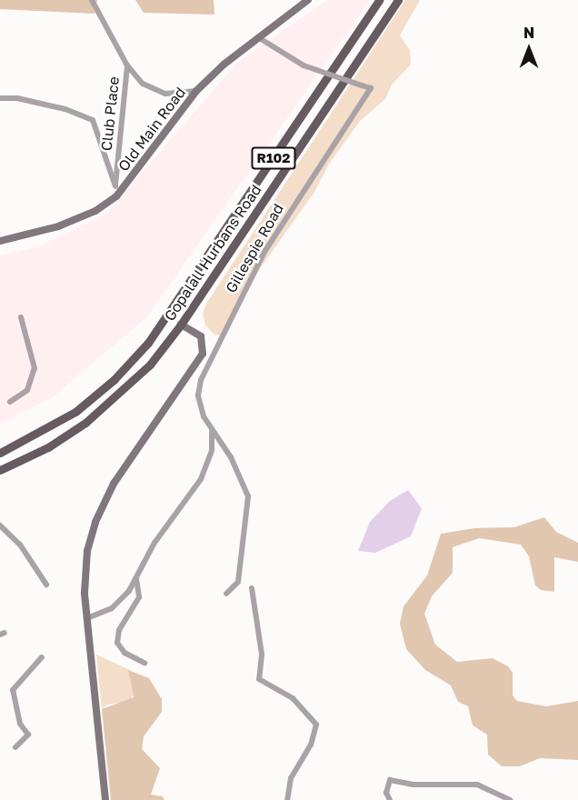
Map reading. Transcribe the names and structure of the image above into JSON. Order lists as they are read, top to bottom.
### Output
{
  "streets": {
    "main road": ["R102", "Gopalall Hurbans Road"],
    "street": ["Club Place", "Old Main Road", "Gillespie Road"]
  },
  "crossings": [
    ["Club Place", "Old Main Road"],
    ["Old Main Road", "Gillespie Road"]
  ],
  "north": "top"
}
